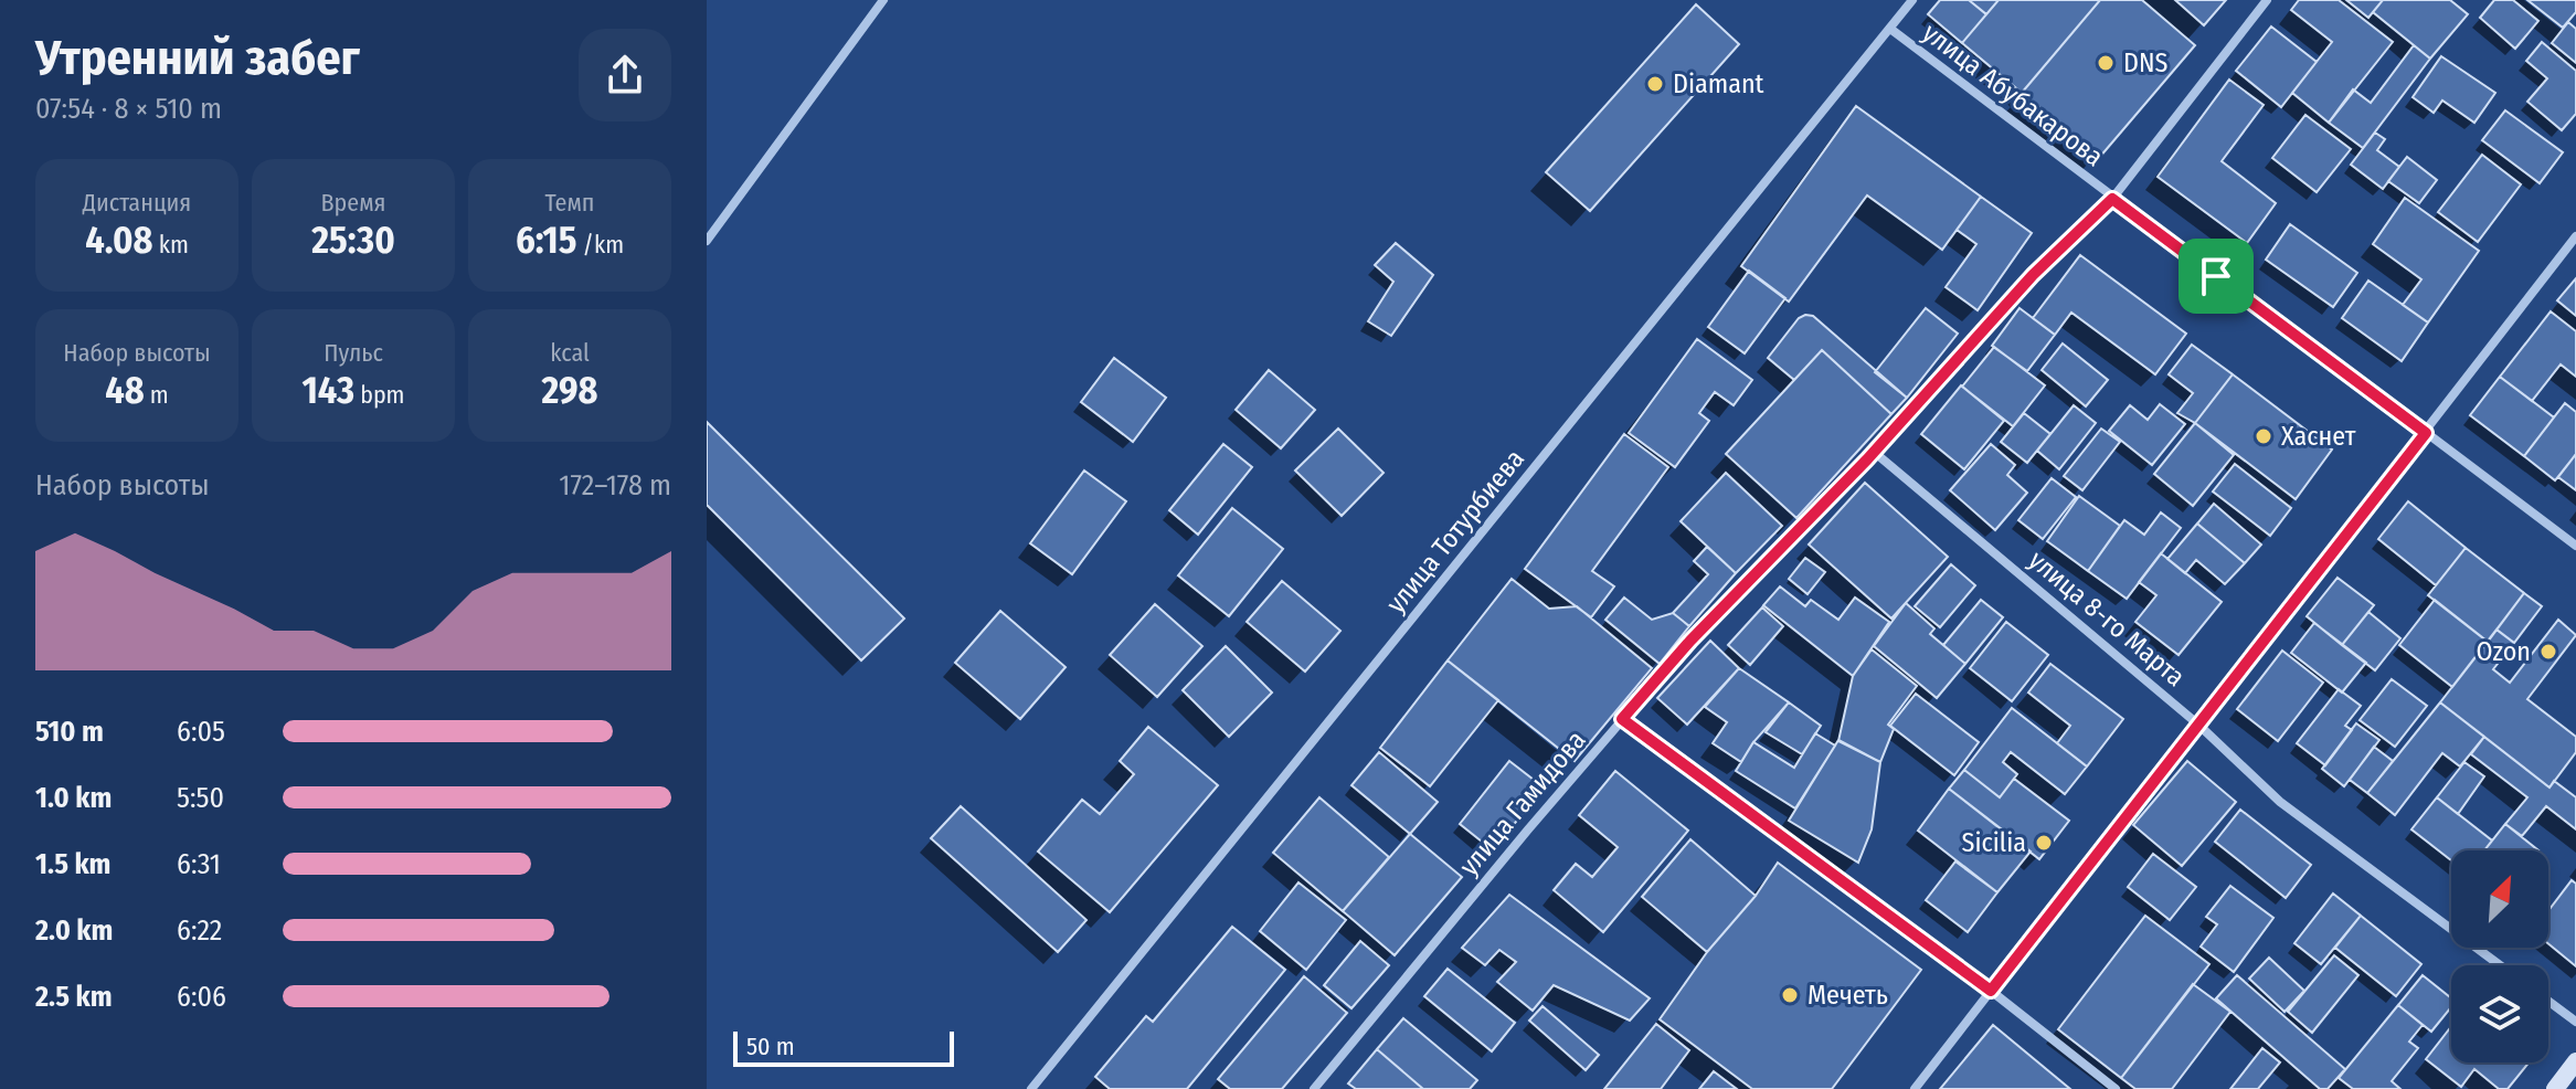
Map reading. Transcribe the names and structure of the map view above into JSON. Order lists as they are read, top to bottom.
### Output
{
  "streets": {
    "street": [
      "улица Абубакарова",
      "улица Тотурбиева",
      "улица 8-го Марта",
      "улица Гамидова"
    ]
  },
  "crossings": [
    ["улица Абубакарова", "улица Тотурбиева"],
    ["улица Абубакарова", "улица Гамидова"],
    ["улица 8-го Марта", "улица Гамидова"]
  ],
  "places": [
    "DNS",
    "Diamant",
    "Хаснет",
    "Ozon",
    "Sicilia",
    "Мечеть"
  ],
  "scale_bar": "50 m",
  "north": "top right",
  "page": {
    "heading": ["Утренний забег", "07:54 · 8 × 510 m"],
    "stats": [
      ["Дистанция", "4.08 km"],
      ["Время", "25:30"],
      ["Темп", "6:15 /km"],
      ["Набор высоты", "48 m"],
      ["Пульс", "143 bpm"],
      ["kcal", "298"]
    ],
    "chart": ["Набор высоты", "172–178 m"],
    "list": [
      {
        "name": "510 m",
        "note": "6:05"
      },
      {
        "name": "1.0 km",
        "note": "5:50"
      },
      {
        "name": "1.5 km",
        "note": "6:31"
      },
      {
        "name": "2.0 km",
        "note": "6:22"
      },
      {
        "name": "2.5 km",
        "note": "6:06"
      }
    ],
    "scale": "50 m"
  }
}
